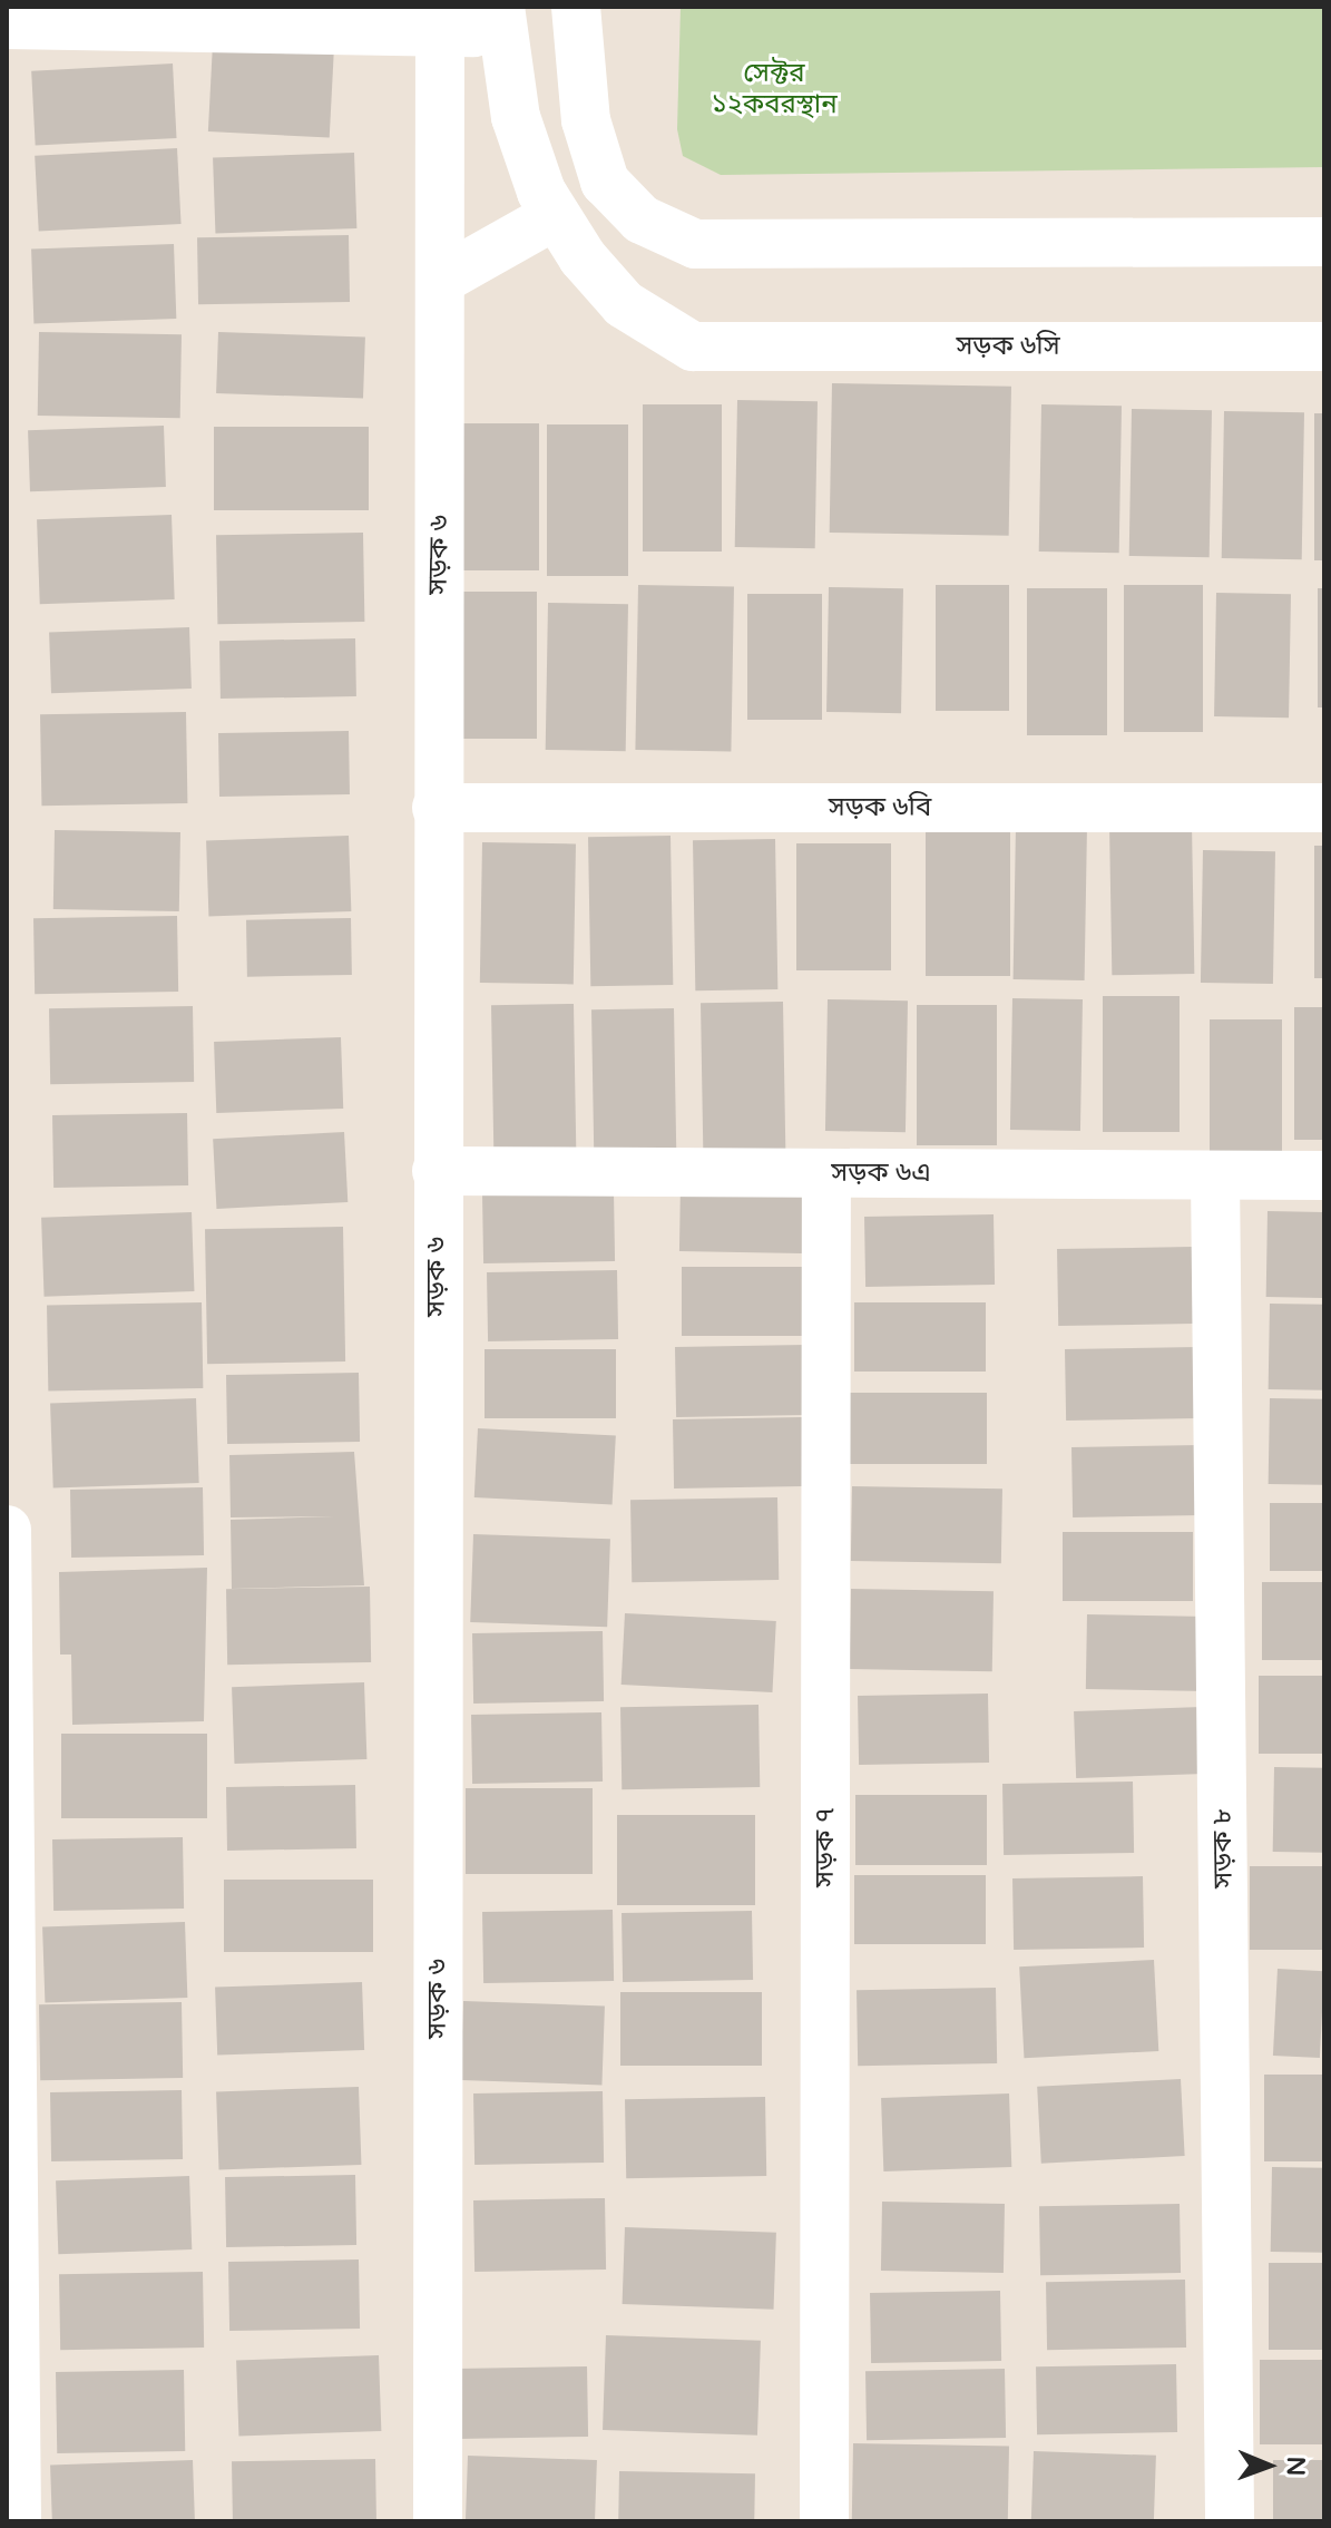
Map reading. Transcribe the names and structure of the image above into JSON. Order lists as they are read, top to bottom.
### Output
{
  "streets": {
    "street": [
      "সড়ক ৬সি",
      "সড়ক ৬",
      "সড়ক ৬বি",
      "সড়ক ৬এ",
      "সড়ক ৭",
      "সড়ক ৮"
    ]
  },
  "crossings": [
    ["সড়ক ৬", "সড়ক ৬বি"],
    ["সড়ক ৬", "সড়ক ৬এ"],
    ["সড়ক ৬এ", "সড়ক ৭"],
    ["সড়ক ৬এ", "সড়ক ৮"]
  ],
  "parks": ["সেক্টর ১২কবরস্থান"],
  "north": "right"
}
